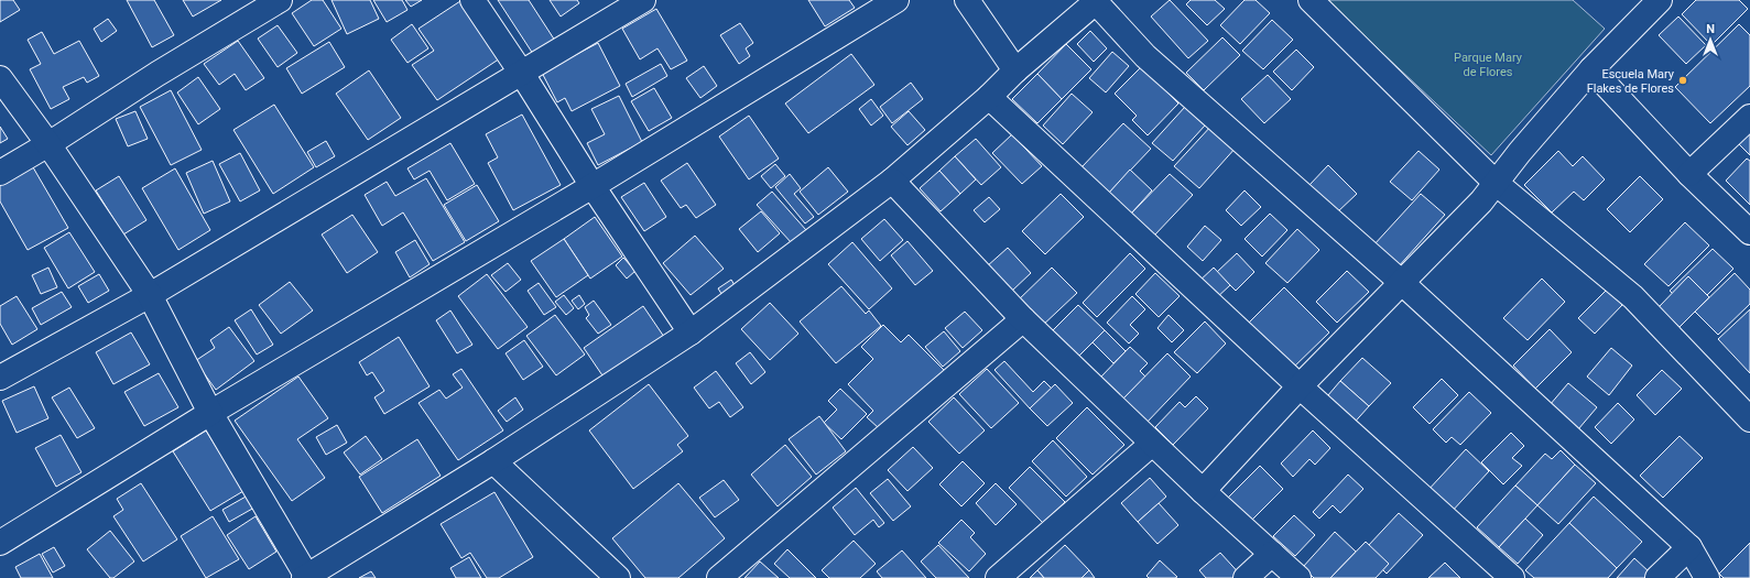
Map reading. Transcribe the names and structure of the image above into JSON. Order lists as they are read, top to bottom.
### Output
{
  "parks": ["Parque Mary de Flores"],
  "places": ["Escuela Mary Flakes de Flores"],
  "north": "top"
}
